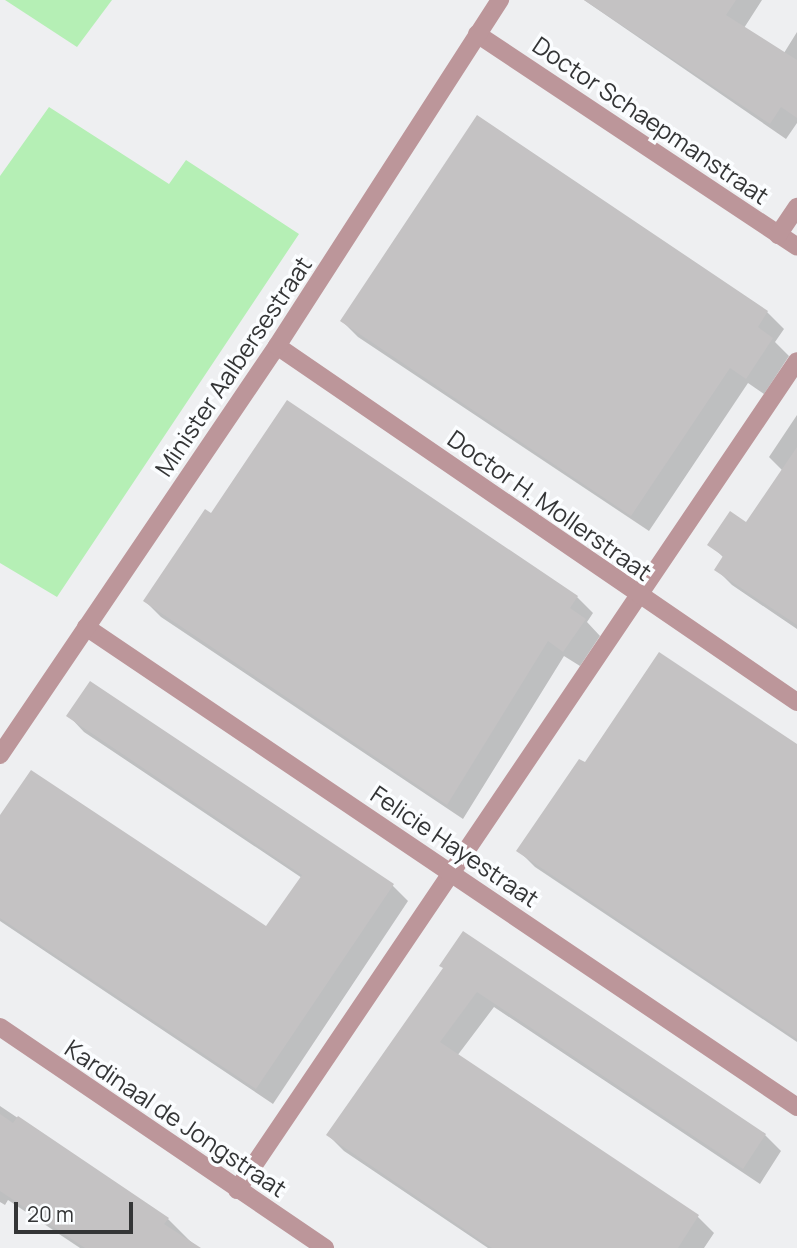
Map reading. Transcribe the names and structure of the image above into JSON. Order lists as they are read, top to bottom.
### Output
{
  "streets": {
    "street": [
      "Doctor Schaepmanstraat",
      "Minister Aalbersestraat",
      "Doctor H. Mollerstraat",
      "Felicie Hayestraat",
      "Kardinaal de Jongstraat"
    ]
  },
  "crossings": [
    ["Doctor Schaepmanstraat", "Minister Aalbersestraat"],
    ["Minister Aalbersestraat", "Doctor H. Mollerstraat"],
    ["Minister Aalbersestraat", "Felicie Hayestraat"]
  ],
  "scale_bar": "20 m"
}
